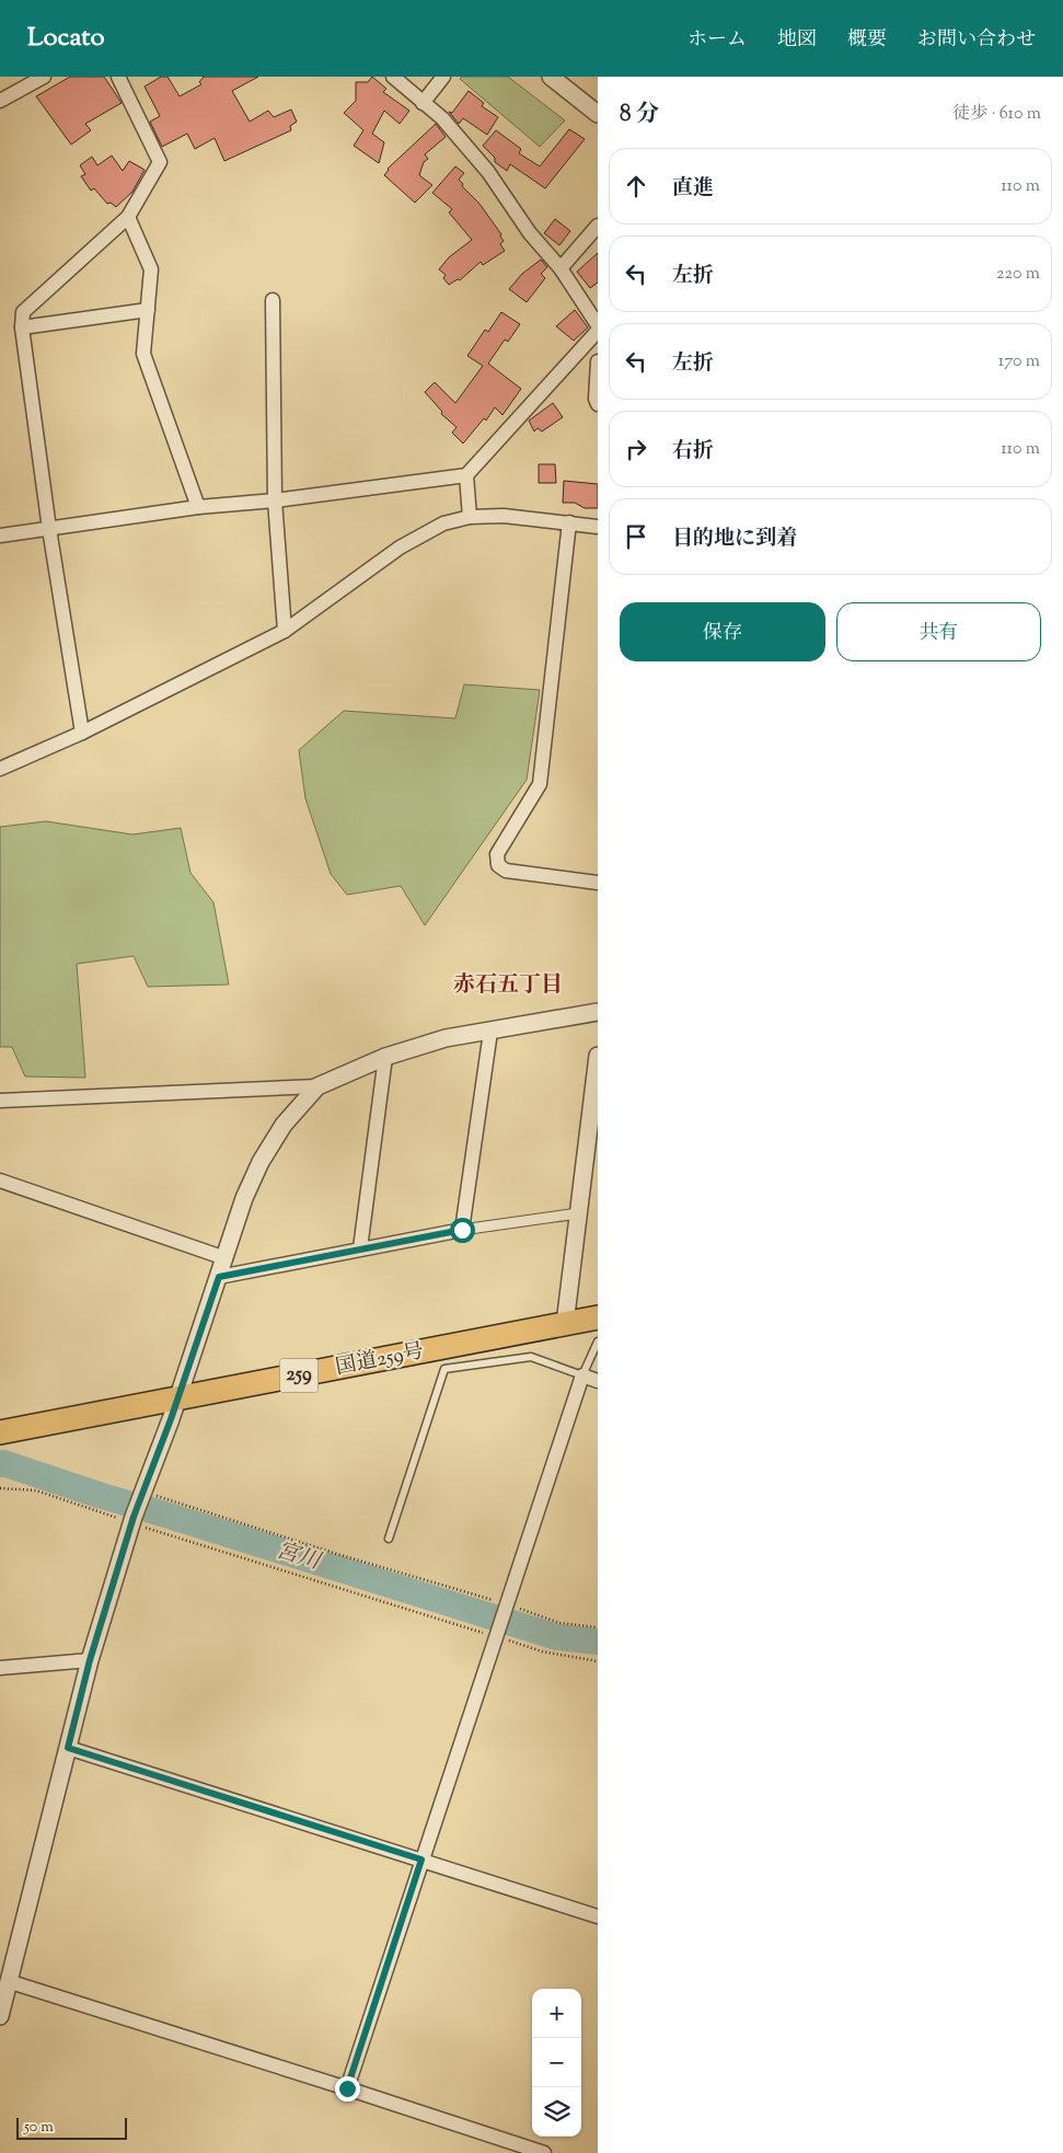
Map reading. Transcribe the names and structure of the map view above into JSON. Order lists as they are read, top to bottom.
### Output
{
  "streets": {
    "highway": ["国道259号", "259"]
  },
  "districts": ["赤石五丁目"],
  "water": ["宮川"],
  "scale_bar": "50 m",
  "page": {
    "header": "Locato",
    "nav": [
      "ホーム",
      "地図",
      "概要",
      "お問い合わせ"
    ],
    "heading": ["8 分", "徒歩 · 610 m"],
    "list": [
      ["直進", "110 m"],
      ["左折", "220 m"],
      ["左折", "170 m"],
      ["右折", "110 m"],
      "目的地に到着"
    ],
    "buttons": ["保存", "共有"],
    "map_buttons": ["+", "−"],
    "scale": "50 m"
  }
}
